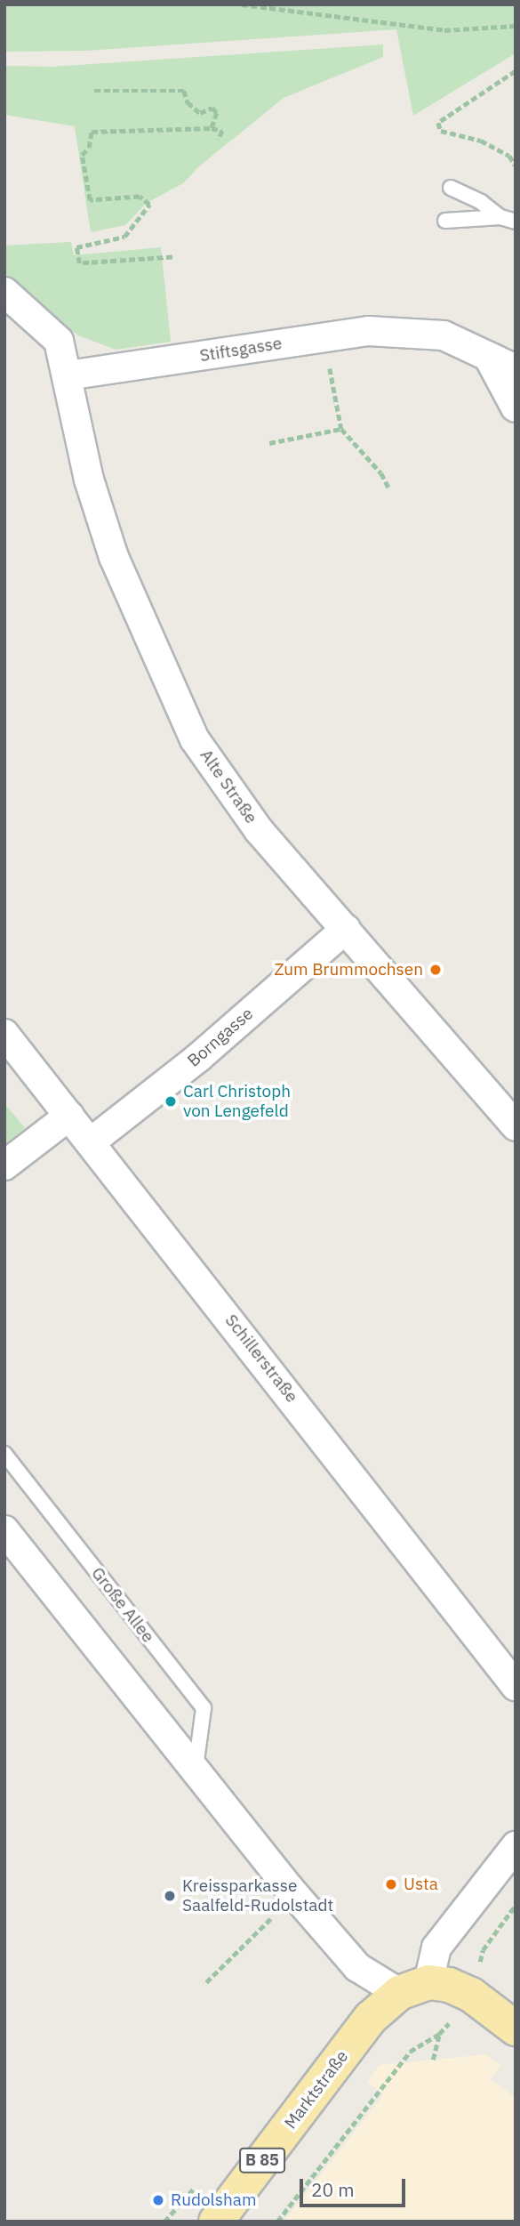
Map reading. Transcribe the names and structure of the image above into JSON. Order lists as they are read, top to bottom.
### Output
{
  "streets": {
    "main road": ["Marktstraße", "B 85"],
    "street": [
      "Stiftsgasse",
      "Alte Straße",
      "Borngasse",
      "Schillerstraße"
    ],
    "lane": ["Große Allee"]
  },
  "crossings": [
    ["Stiftsgasse", "Alte Straße"],
    ["Alte Straße", "Borngasse"],
    ["Borngasse", "Schillerstraße"]
  ],
  "places": [
    "Zum Brummochsen",
    "Carl Christoph von Lengefeld",
    "Usta",
    "Kreissparkasse Saalfeld-Rudolstadt",
    "Rudolsham"
  ],
  "scale_bar": "20 m"
}
